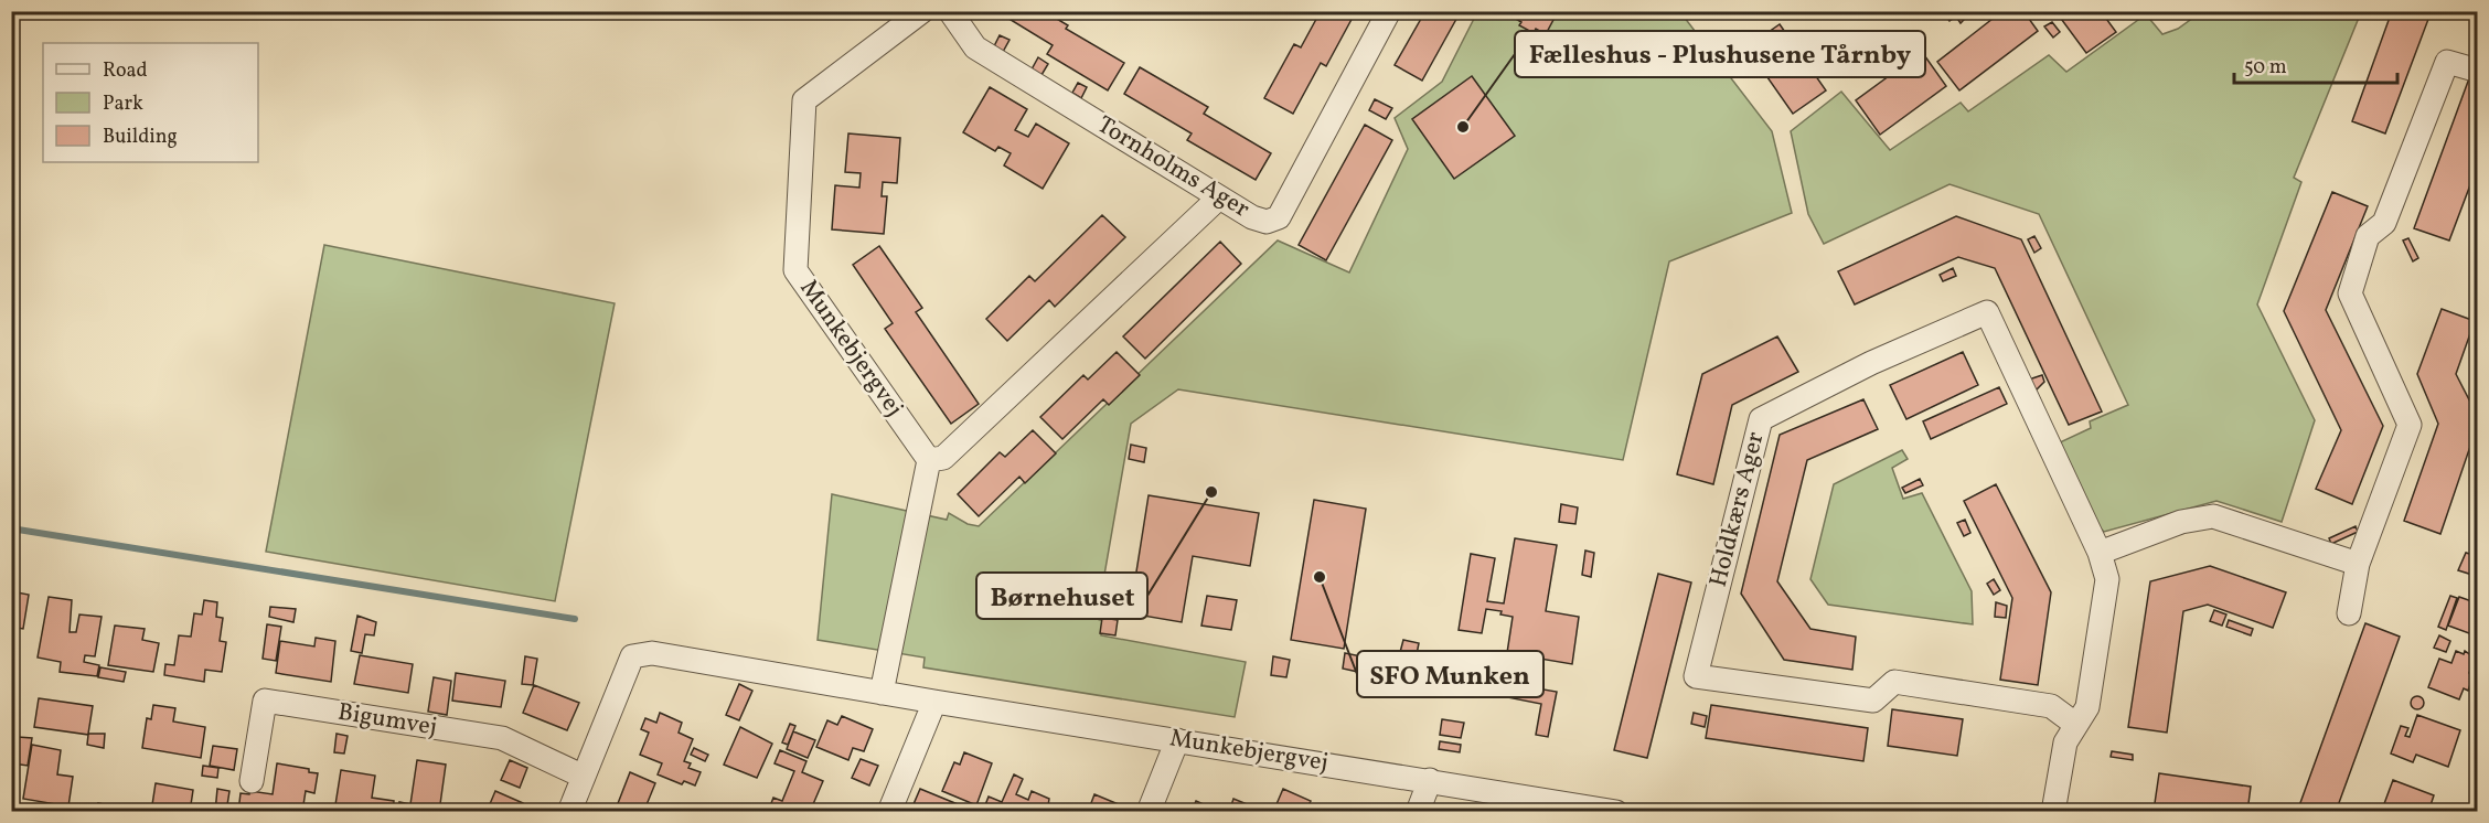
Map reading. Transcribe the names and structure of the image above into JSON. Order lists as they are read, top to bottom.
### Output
{
  "streets": {
    "street": [
      "Tornholms Ager",
      "Munkebjergvej",
      "Holdkærs Ager",
      "Bigumvej"
    ]
  },
  "crossings": [
    ["Munkebjergvej", "Bigumvej"]
  ],
  "places": ["Fælleshus - Plushusene Tårnby", "Børnehuset", "SFO Munken"],
  "legend": ["Road", "Park", "Building"],
  "scale_bar": "50 m"
}
